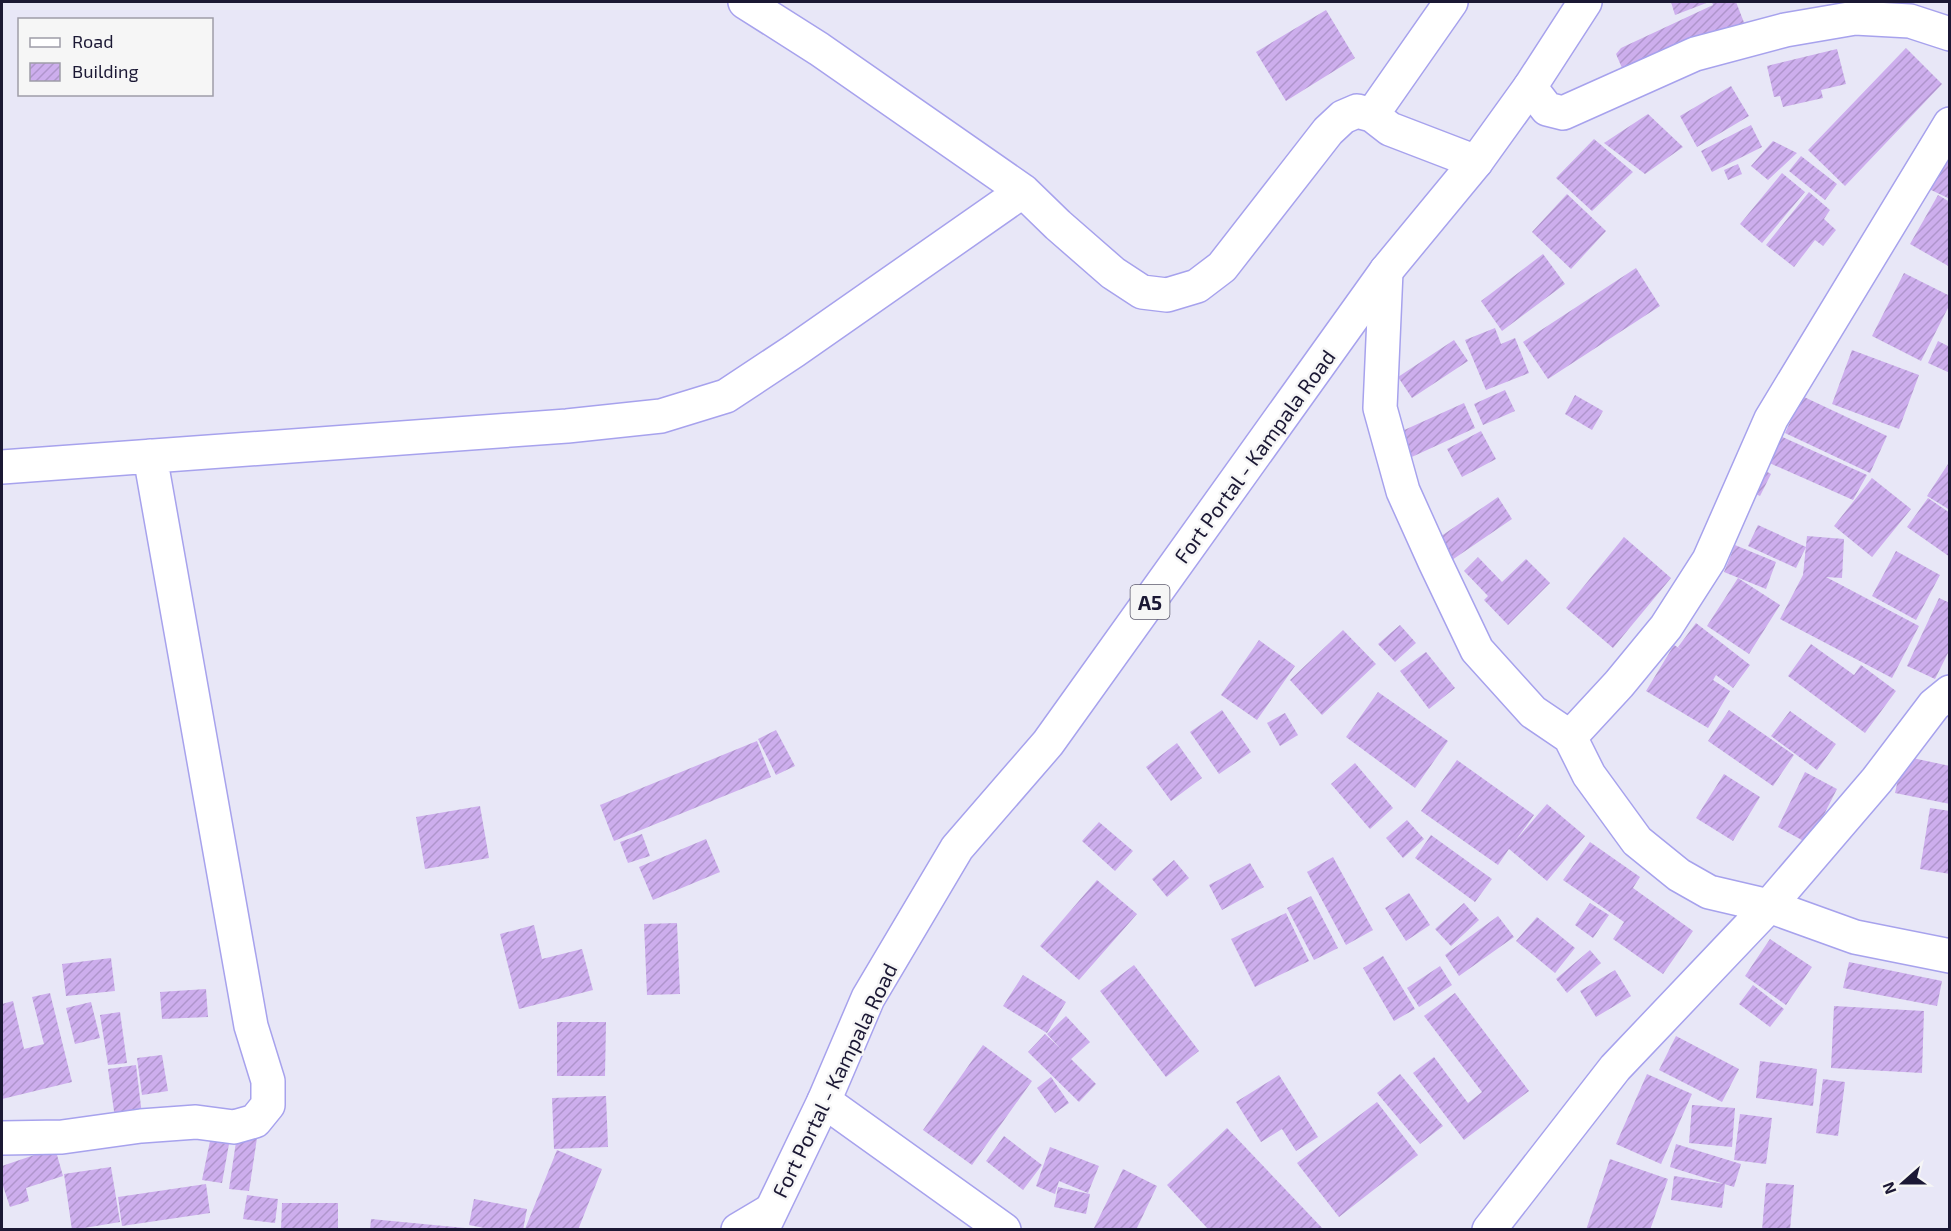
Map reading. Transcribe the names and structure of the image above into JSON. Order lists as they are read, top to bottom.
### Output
{
  "streets": {
    "street": ["Fort Portal - Kampala Road", "A5"]
  },
  "legend": ["Road", "Building"],
  "north": "left"
}
